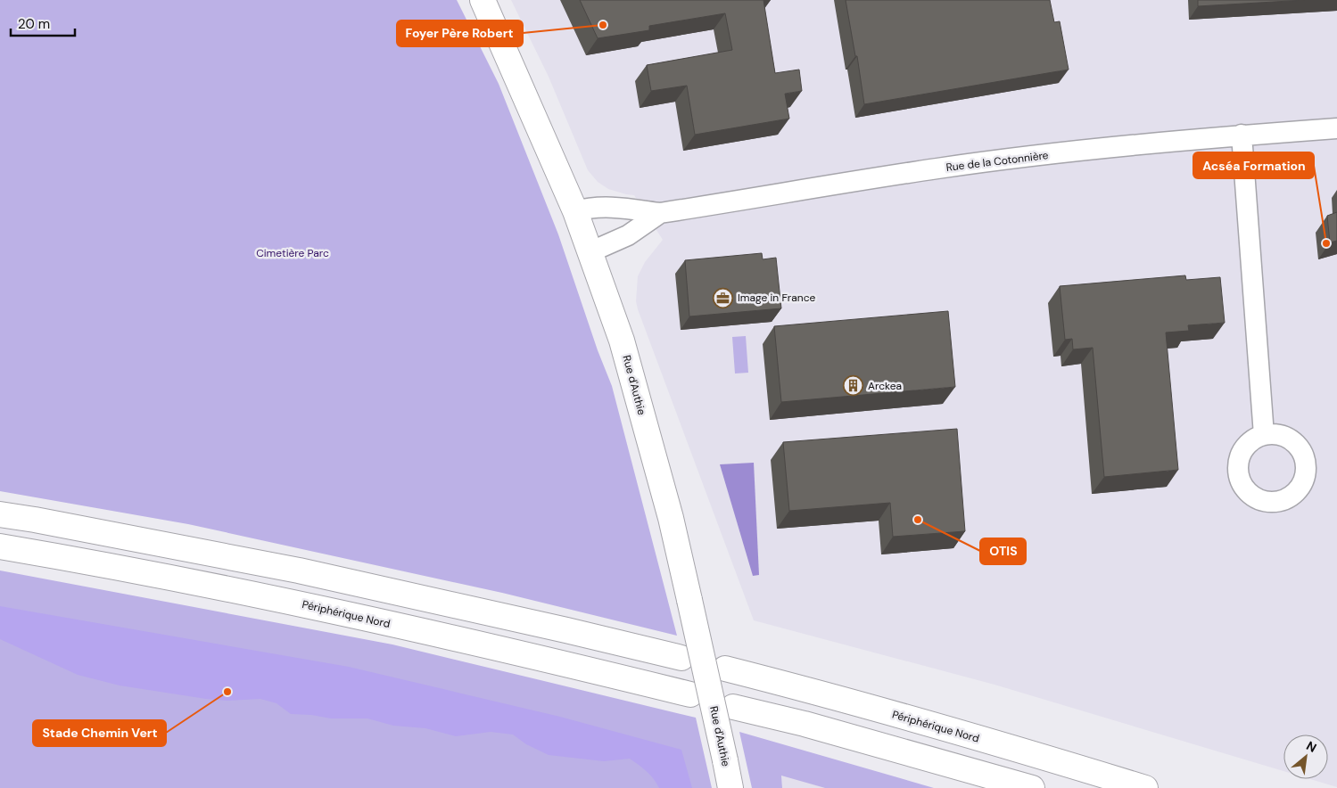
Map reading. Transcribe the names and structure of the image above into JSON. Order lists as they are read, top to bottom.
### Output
{
  "streets": {
    "main road": ["Rue d'Authie", "Périphérique Nord"],
    "street": ["Rue de la Cotonnière"]
  },
  "crossings": [
    ["Rue de la Cotonnière", "Rue d'Authie"]
  ],
  "parks": ["Cimetière Parc"],
  "places": {
    "other": [
      "Foyer Père Robert",
      "Acséa Formation",
      "OTIS",
      "Stade Chemin Vert"
    ],
    "office": ["Image in France"],
    "building": ["Arckea"]
  },
  "scale_bar": "20 m",
  "north": "top right"
}
